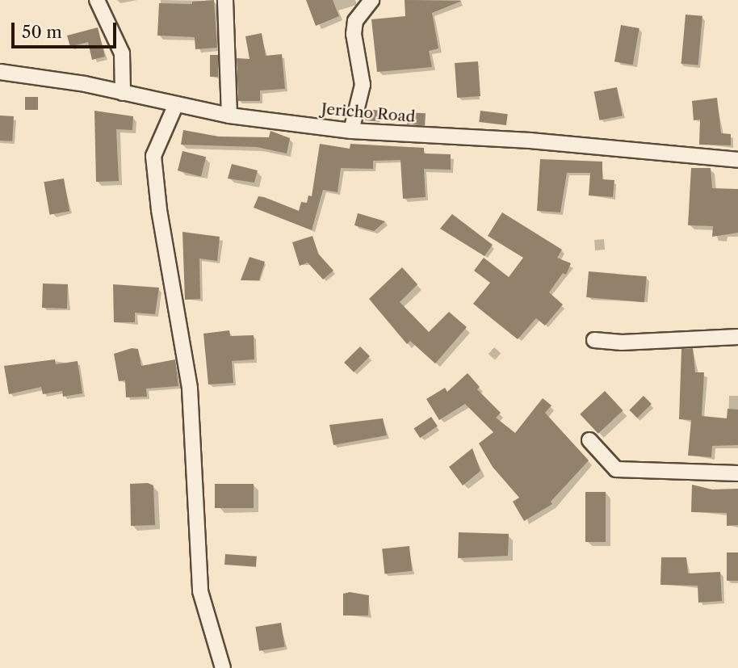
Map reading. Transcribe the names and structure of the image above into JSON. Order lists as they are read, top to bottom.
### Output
{
  "streets": {
    "street": ["Jericho Road"]
  },
  "scale_bar": "50 m"
}
